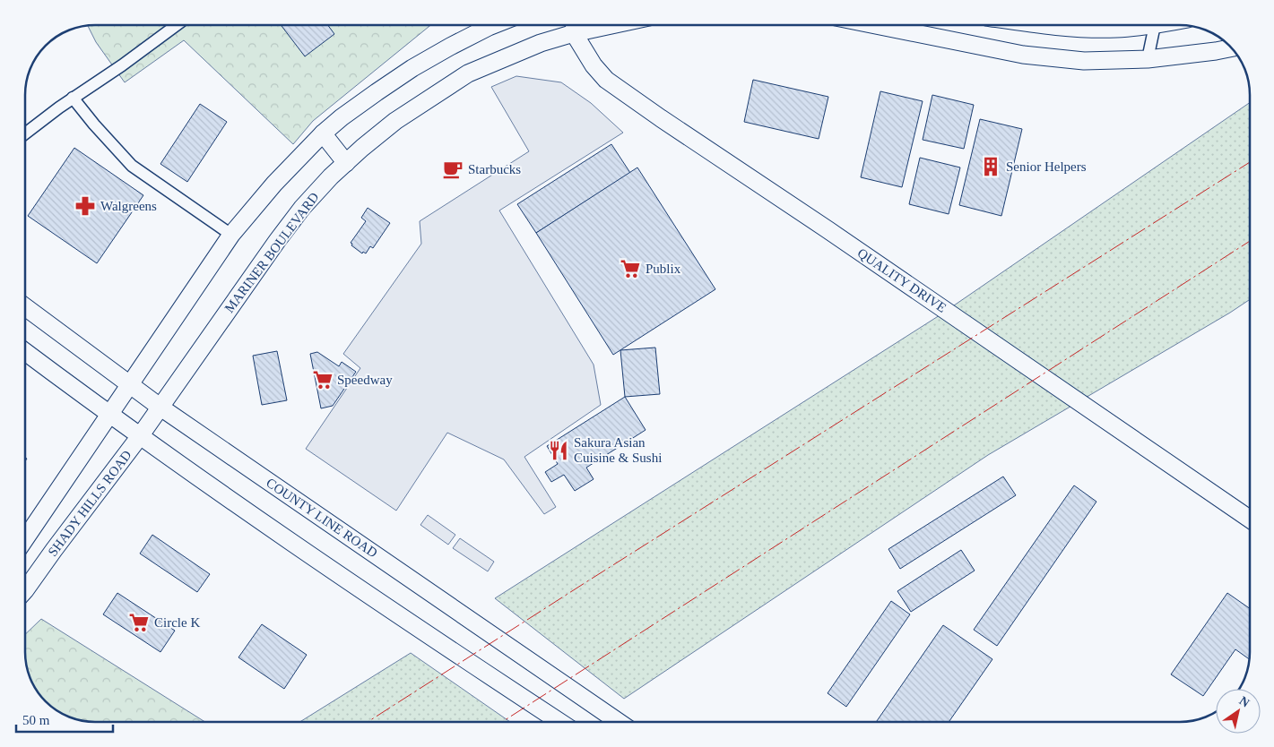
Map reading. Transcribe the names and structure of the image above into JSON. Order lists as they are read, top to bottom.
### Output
{
  "streets": {
    "main road": [
      "MARINER BOULEVARD",
      "QUALITY DRIVE",
      "SHADY HILLS ROAD",
      "COUNTY LINE ROAD"
    ]
  },
  "crossings": [
    ["MARINER BOULEVARD", "QUALITY DRIVE"],
    ["MARINER BOULEVARD", "SHADY HILLS ROAD"],
    ["MARINER BOULEVARD", "COUNTY LINE ROAD"],
    ["SHADY HILLS ROAD", "COUNTY LINE ROAD"]
  ],
  "places": {
    "building": ["Senior Helpers"],
    "cafe": ["Starbucks"],
    "pharmacy": ["Walgreens"],
    "supermarket": ["Publix", "Speedway", "Circle K"],
    "restaurant": ["Sakura Asian Cuisine & Sushi"]
  },
  "scale_bar": "50 m",
  "north": "top right"
}
